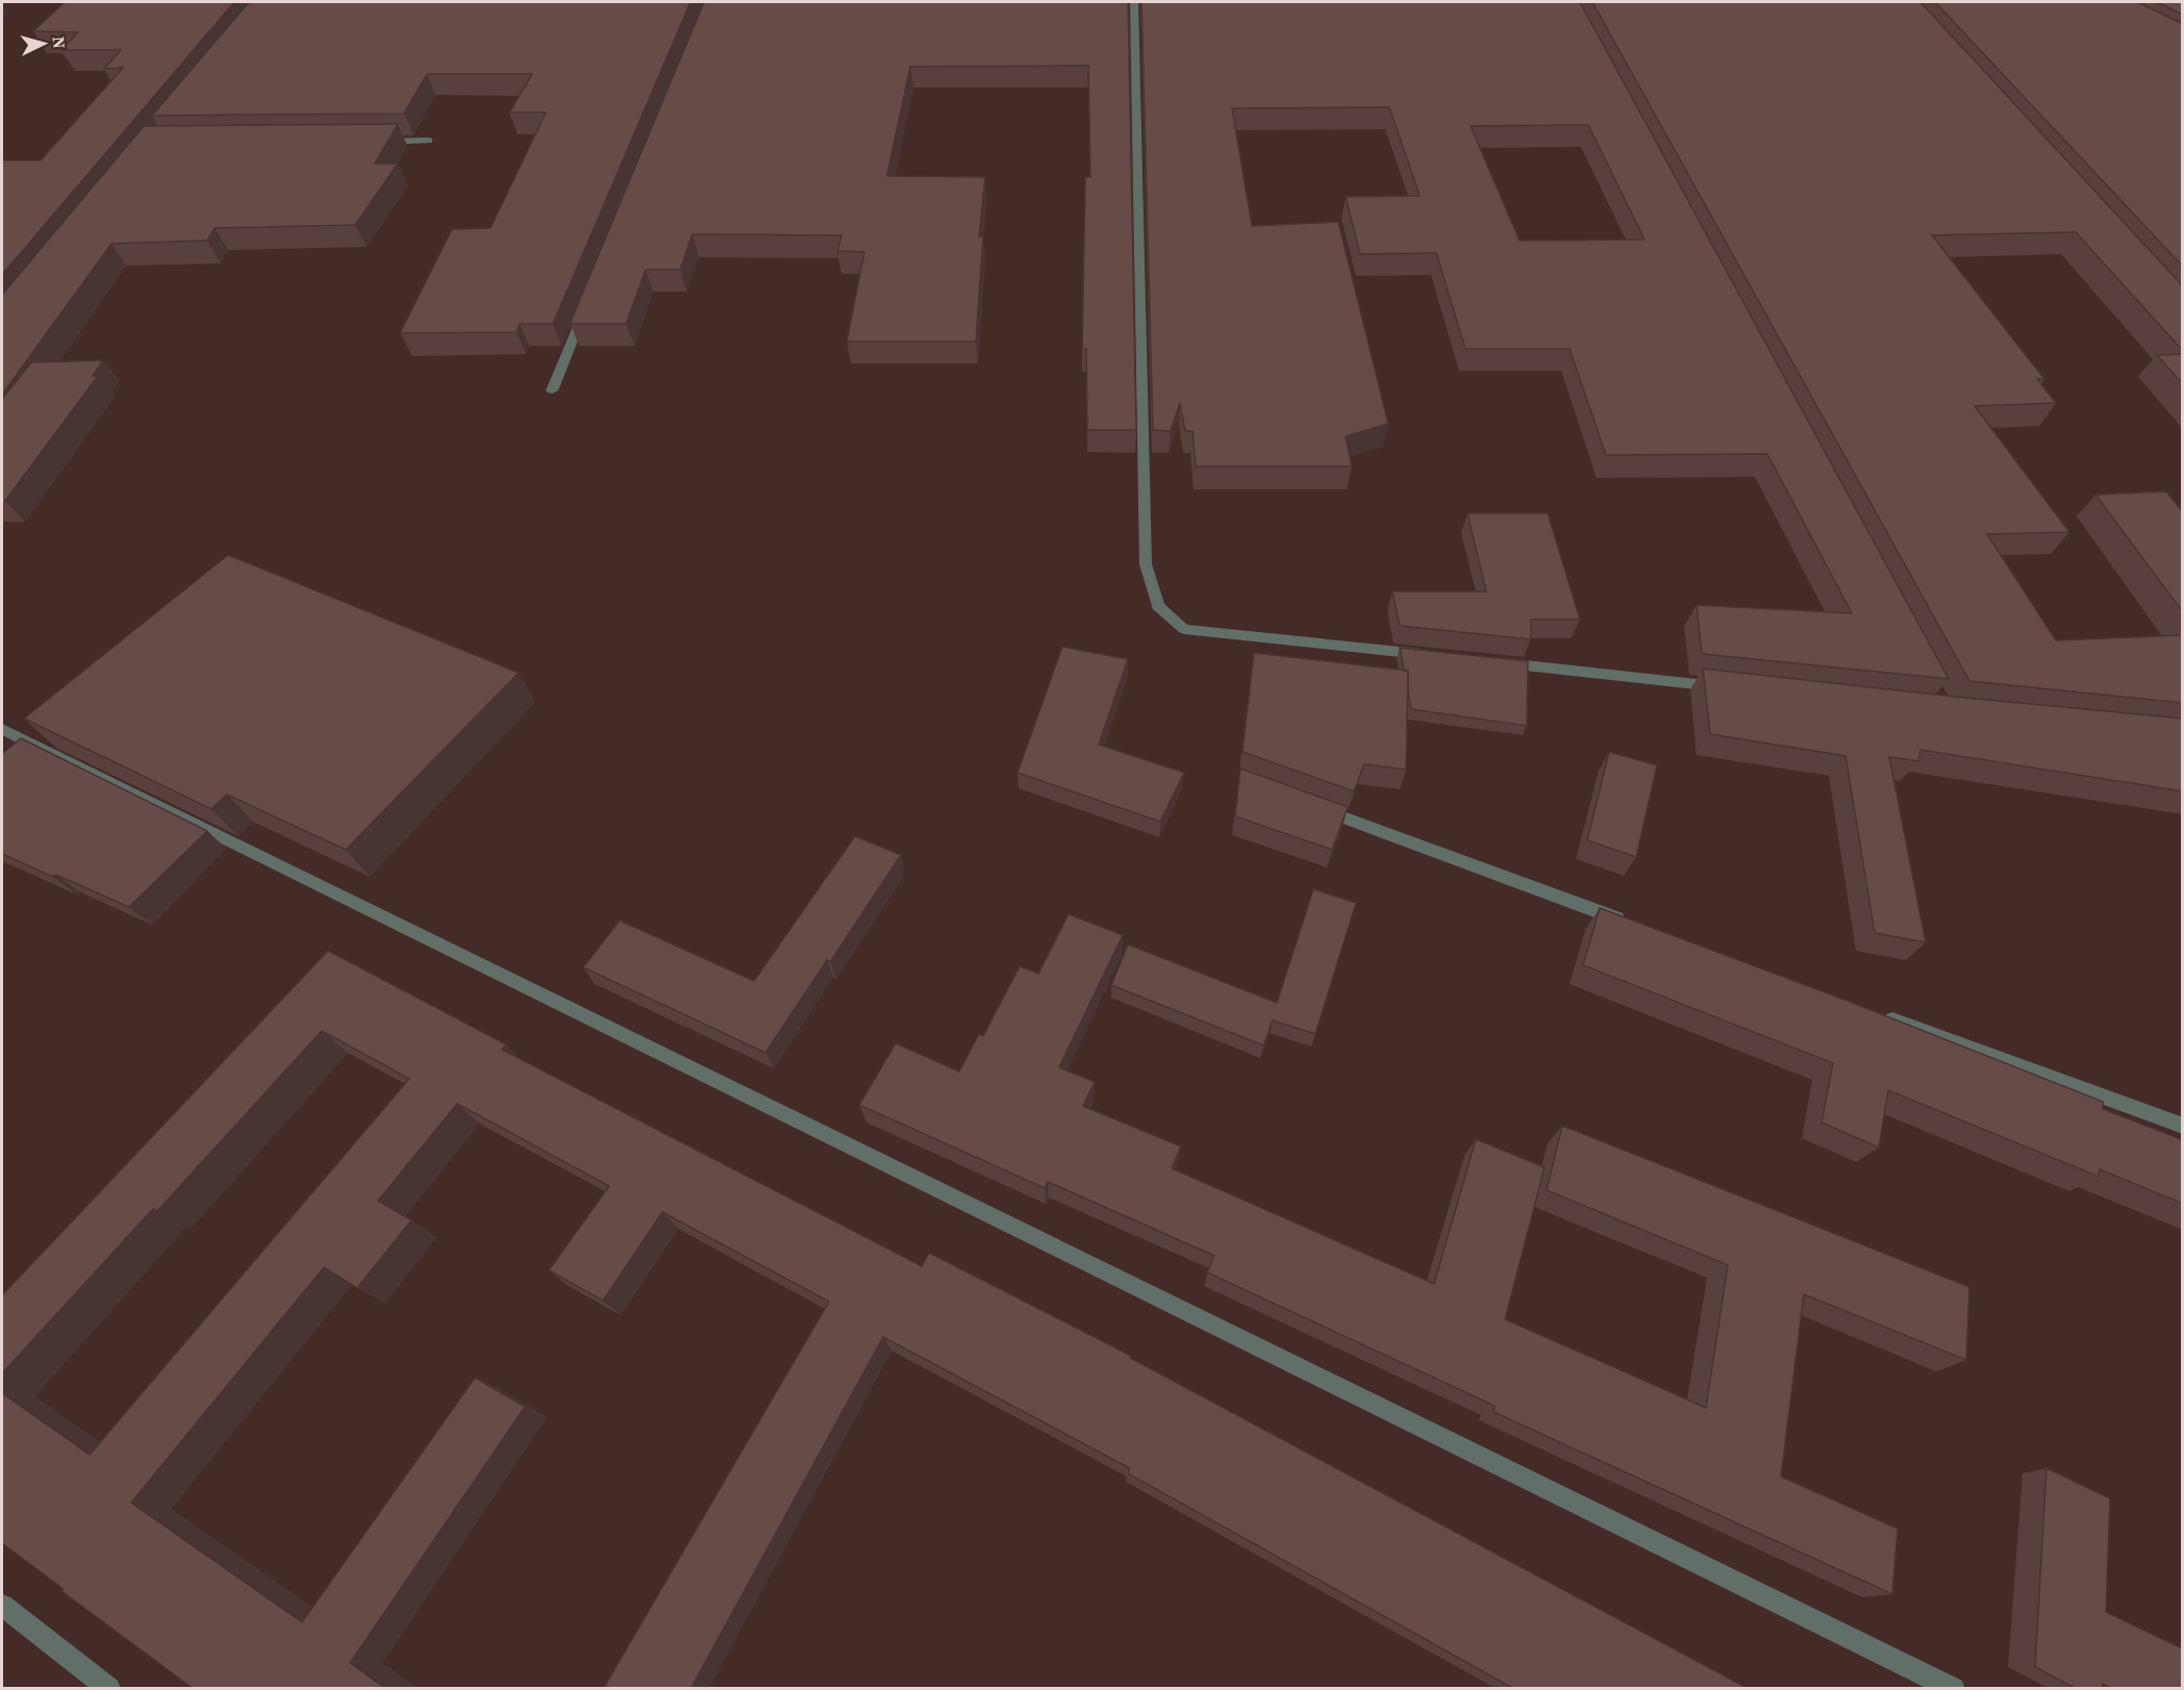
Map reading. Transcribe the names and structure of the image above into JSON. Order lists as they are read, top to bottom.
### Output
{
  "north": "right"
}
